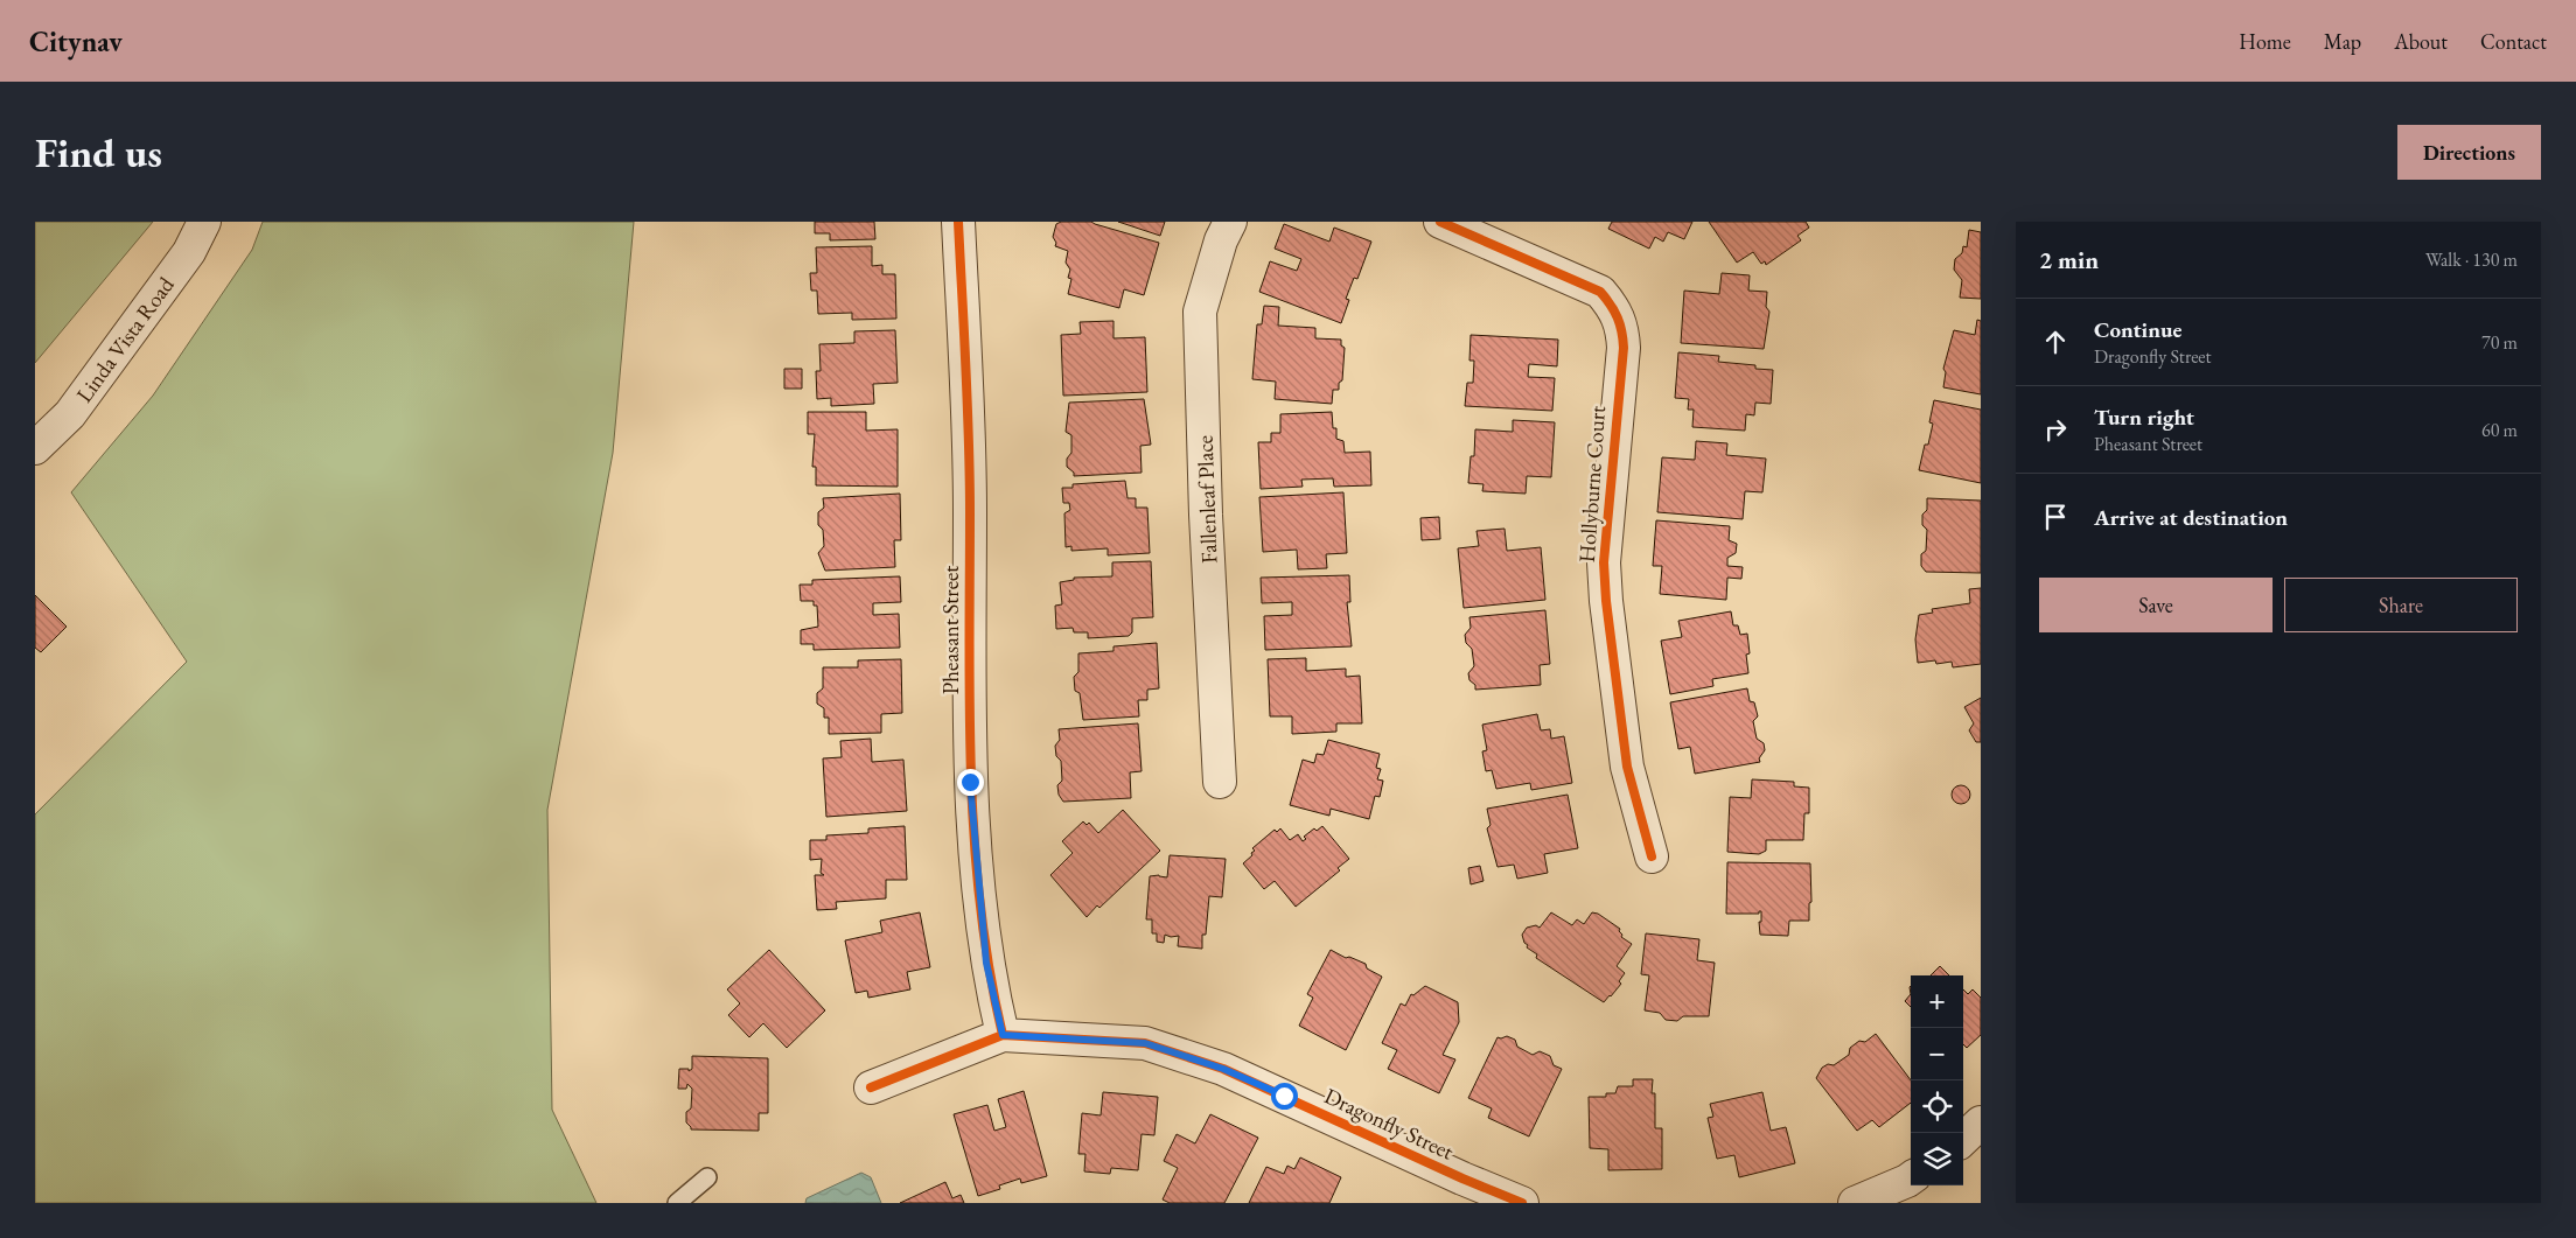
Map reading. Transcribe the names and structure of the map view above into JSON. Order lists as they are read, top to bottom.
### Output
{
  "streets": {
    "street": [
      "Linda Vista Road",
      "Hollyburne Court",
      "Fallenleaf Place",
      "Pheasant Street",
      "Dragonfly Street"
    ]
  },
  "crossings": [
    ["Pheasant Street", "Dragonfly Street"]
  ],
  "page": {
    "header": "Citynav",
    "nav": [
      "Home",
      "Map",
      "About",
      "Contact"
    ],
    "buttons": [
      "Directions",
      ["Save", "Share"]
    ],
    "title": "Find us",
    "heading": ["2 min", "Walk · 130 m"],
    "list": [
      ["Continue", "Dragonfly Street", "70 m"],
      ["Turn right", "Pheasant Street", "60 m"],
      "Arrive at destination"
    ],
    "map_buttons": ["+", "−"]
  }
}
